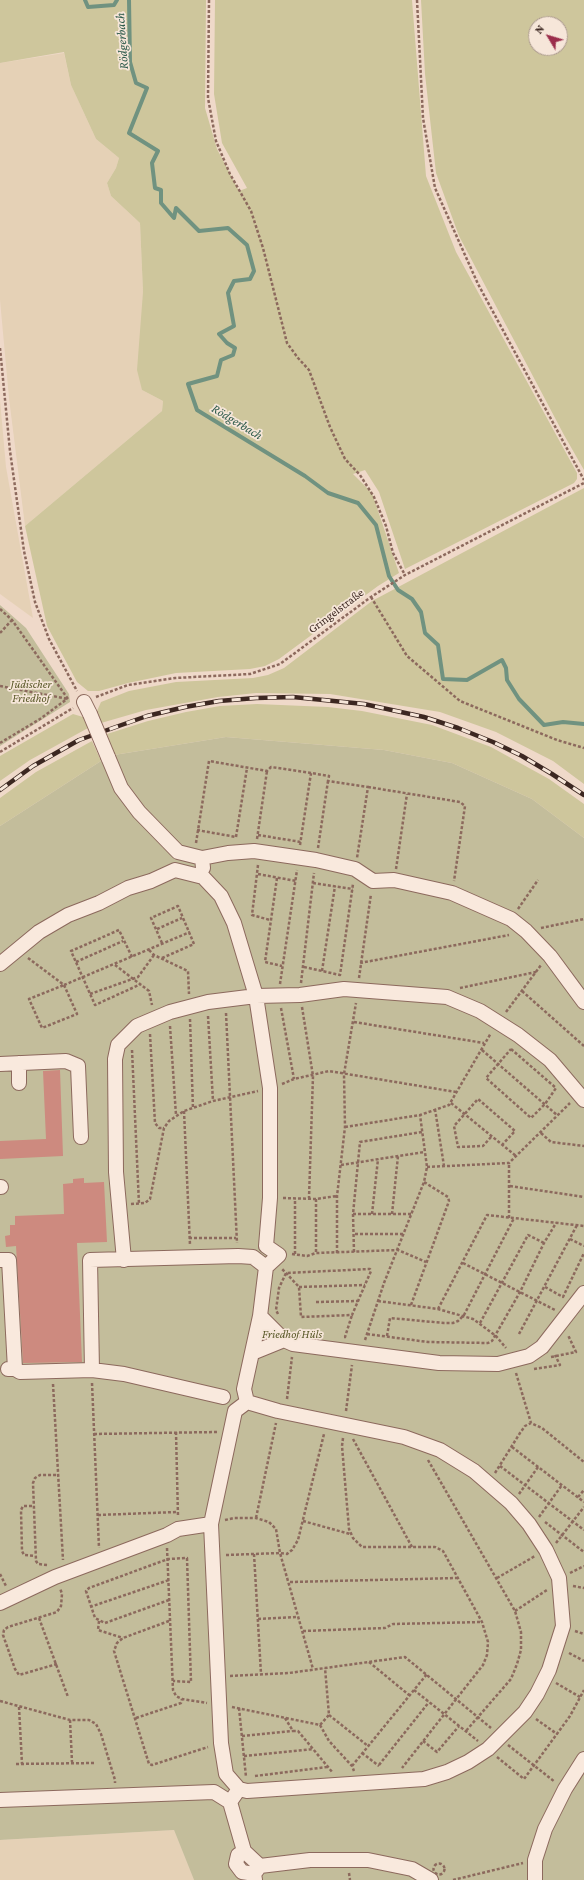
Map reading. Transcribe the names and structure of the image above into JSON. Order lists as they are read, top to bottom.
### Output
{
  "streets": {
    "path": ["Gringelstraße"]
  },
  "water": ["Rödgerbach"],
  "parks": ["Jüdischer Friedhof", "Friedhof Hüls"],
  "north": "top left"
}
